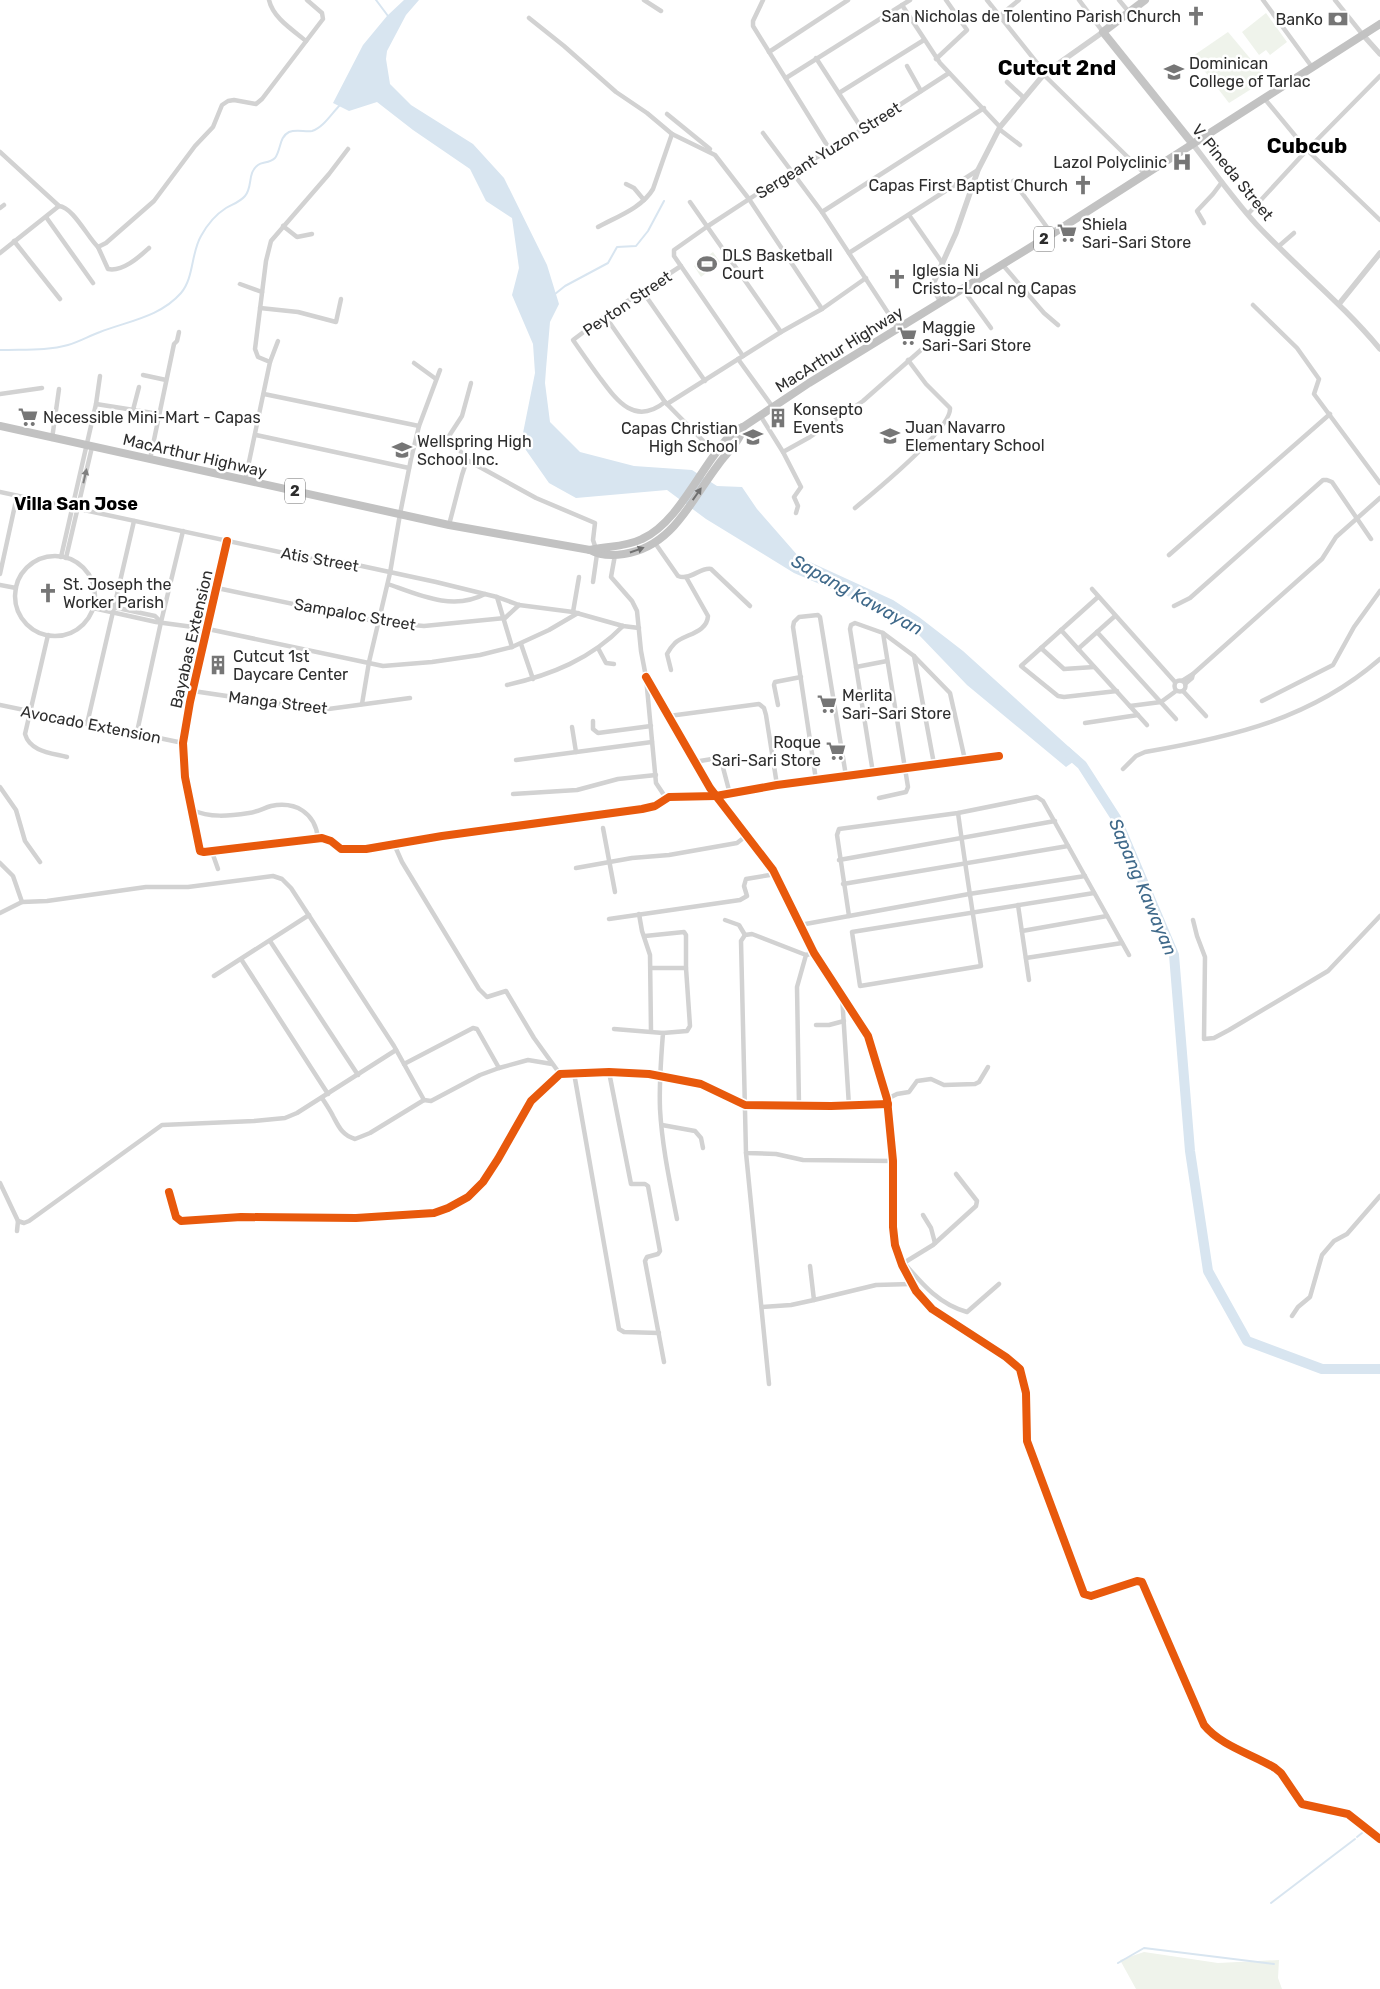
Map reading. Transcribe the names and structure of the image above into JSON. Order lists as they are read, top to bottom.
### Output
{
  "streets": {
    "highway": ["2", "MacArthur Highway"],
    "main road": ["V. Pineda Street"],
    "street": [
      "Sergeant Yuzon Street",
      "Peyton Street",
      "Atis Street",
      "Sampaloc Street",
      "Bayabas Extension",
      "Manga Street",
      "Avocado Extension"
    ]
  },
  "crossings": [
    ["Sergeant Yuzon Street", "Peyton Street"],
    ["V. Pineda Street", "MacArthur Highway"],
    ["Atis Street", "Bayabas Extension"],
    ["Sampaloc Street", "Bayabas Extension"],
    ["Bayabas Extension", "Manga Street"],
    ["Bayabas Extension", "Avocado Extension"]
  ],
  "districts": ["Cutcut 2nd", "Cubcub", "Villa San Jose"],
  "water": ["Sapang Kawayan"],
  "places": {
    "church": [
      "San Nicholas de Tolentino Parish Church",
      "Capas First Baptist Church",
      "Iglesia Ni Cristo-Local ng Capas",
      "St. Joseph the Worker Parish"
    ],
    "bank": ["BanKo"],
    "school or university": [
      "Dominican College of Tarlac",
      "Juan Navarro Elementary School",
      "Capas Christian High School",
      "Wellspring High School Inc."
    ],
    "hospital": ["Lazol Polyclinic"],
    "supermarket": [
      "Shiela Sari-Sari Store",
      "Maggie Sari-Sari Store",
      "Necessible Mini-Mart - Capas",
      "Merlita Sari-Sari Store",
      "Roque Sari-Sari Store"
    ],
    "sports": ["DLS Basketball Court"],
    "building": ["Konsepto Events", "Cutcut 1st Daycare Center"]
  }
}
